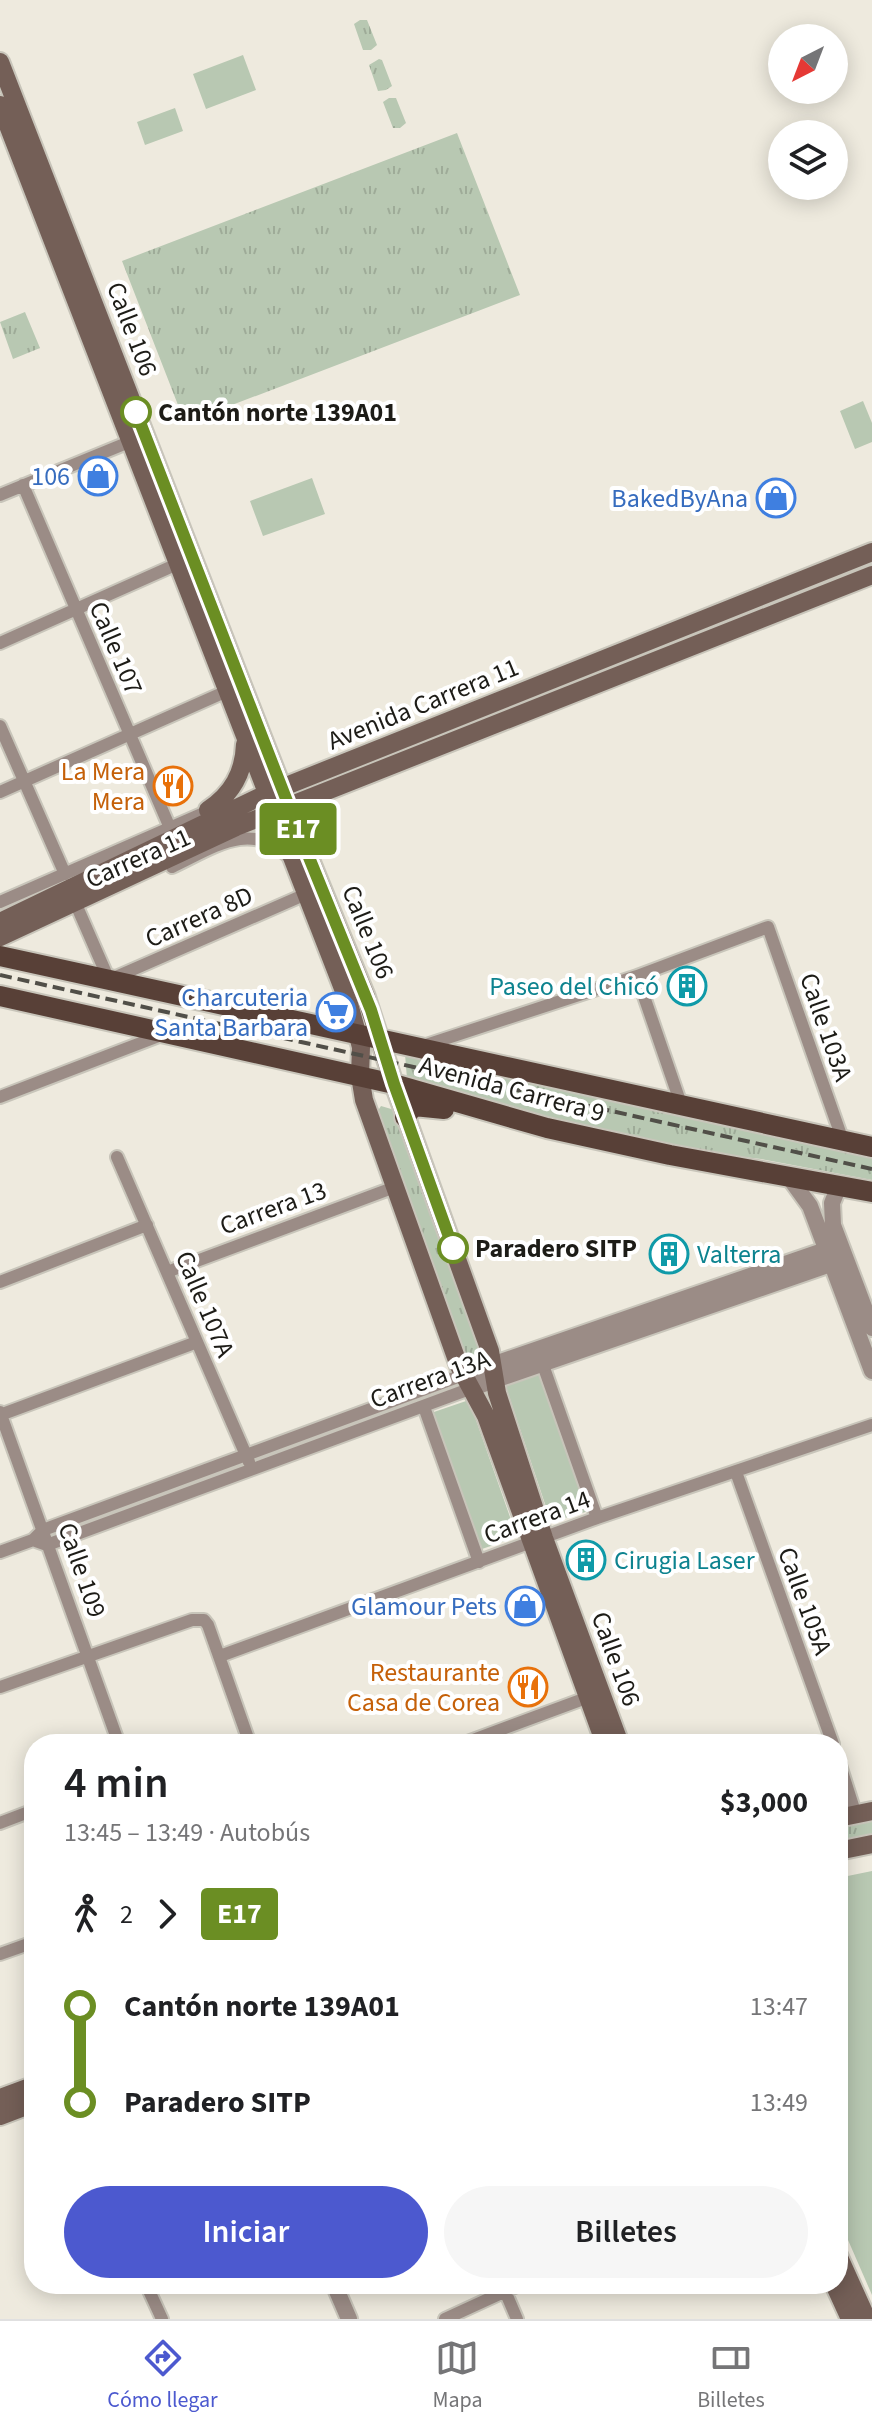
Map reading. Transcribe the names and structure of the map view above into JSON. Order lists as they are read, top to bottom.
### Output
{
  "streets": {
    "main road": ["Calle 106", "Avenida Carrera 11", "Avenida Carrera 9"],
    "street": [
      "Calle 107",
      "Carrera 11",
      "Carrera 8D",
      "Calle 103A",
      "Carrera 13",
      "Calle 107A",
      "Carrera 13A",
      "Carrera 14",
      "Calle 109",
      "Calle 105A"
    ]
  },
  "crossings": [
    ["Calle 106", "Avenida Carrera 11"],
    ["Calle 106", "Carrera 11"],
    ["Calle 106", "Carrera 8D"],
    ["Calle 106", "Avenida Carrera 9"],
    ["Calle 106", "Carrera 13"],
    ["Calle 106", "Carrera 13A"],
    ["Calle 106", "Carrera 14"],
    ["Calle 107", "Carrera 11"],
    ["Avenida Carrera 11", "Carrera 11"],
    ["Carrera 8D", "Avenida Carrera 9"],
    ["Calle 103A", "Avenida Carrera 9"],
    ["Carrera 13", "Calle 107A"],
    ["Calle 107A", "Carrera 13A"],
    ["Carrera 13A", "Calle 109"],
    ["Carrera 14", "Calle 105A"]
  ],
  "places": {
    "other": ["Cantón norte 139A01", "Paradero SITP"],
    "shop": ["106", "BakedByAna", "Glamour Pets"],
    "restaurant": ["La Mera Mera", "Restaurante Casa de Corea"],
    "building": ["Paseo del Chicó", "Valterra", "Cirugia Laser"],
    "supermarket": ["Charcuteria Santa Barbara"]
  },
  "lines": ["bus line E17"],
  "north": "bottom left",
  "page": {
    "on_map": "E17",
    "heading": ["4 min", "13:45 – 13:49 · Autobús", "$3,000"],
    "legs": ["2", "E17"],
    "list": [
      {
        "name": "Cantón norte 139A01",
        "value": "13:47"
      },
      {
        "name": "Paradero SITP",
        "value": "13:49"
      }
    ],
    "buttons": ["Iniciar", "Billetes"],
    "tabs": ["Cómo llegar", "Mapa", "Billetes"]
  }
}
